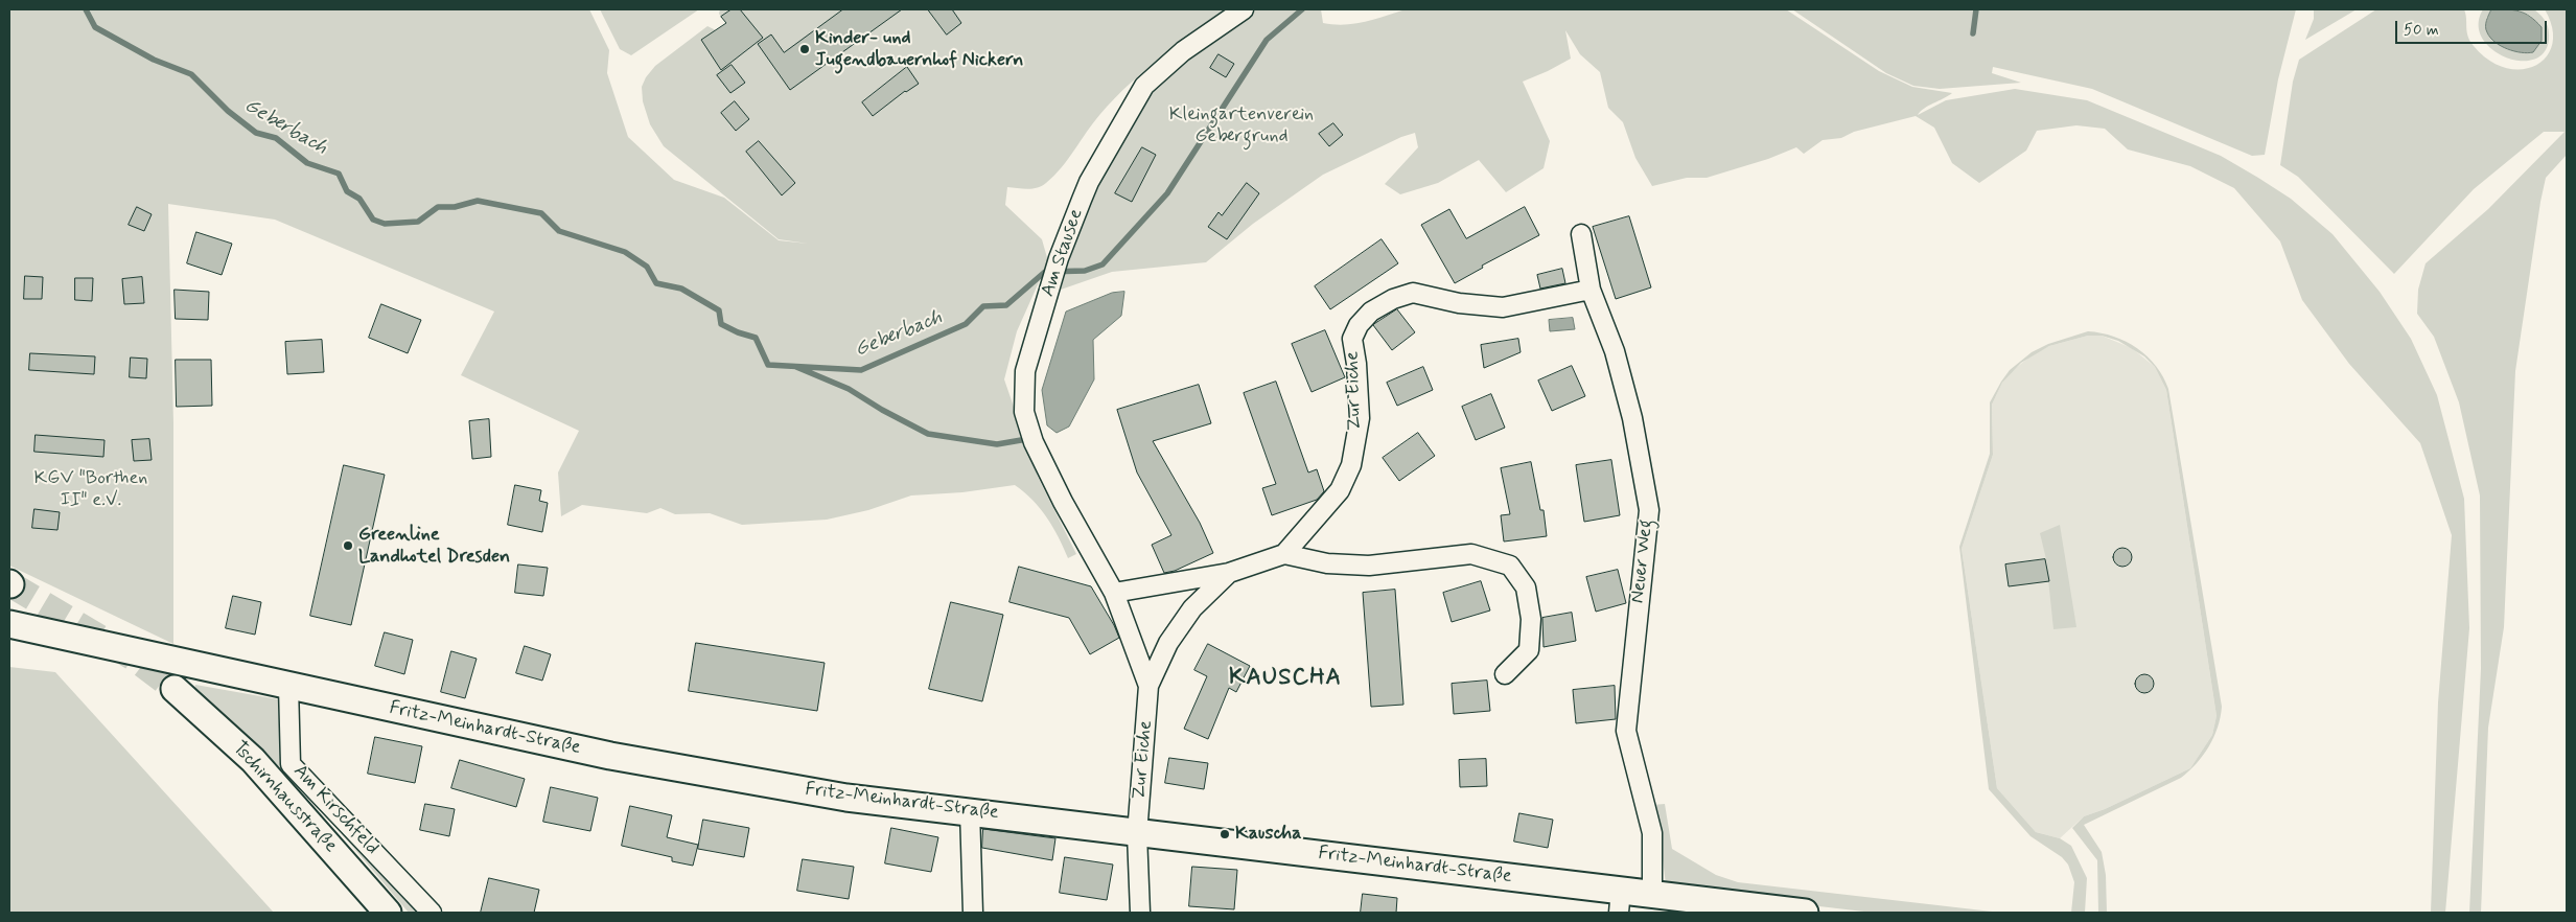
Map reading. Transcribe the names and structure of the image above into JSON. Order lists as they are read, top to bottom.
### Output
{
  "streets": {
    "street": [
      "Am Stausee",
      "Zur Eiche",
      "Neuer Weg",
      "Fritz-Meinhardt-Straße",
      "Tschirnhausstraße",
      "Am Kirschfeld"
    ]
  },
  "crossings": [
    ["Am Stausee", "Zur Eiche"],
    ["Zur Eiche", "Neuer Weg"],
    ["Zur Eiche", "Fritz-Meinhardt-Straße"],
    ["Neuer Weg", "Fritz-Meinhardt-Straße"],
    ["Fritz-Meinhardt-Straße", "Am Kirschfeld"]
  ],
  "districts": ["KAUSCHA"],
  "water": ["Geberbach"],
  "parks": ["Kleingartenverein Gebergrund", "KGV \"Borthen II\" e.V."],
  "places": ["Kinder- und Jugendbauernhof Nickern", "Greenline Landhotel Dresden", "Kauscha"],
  "scale_bar": "50 m"
}
